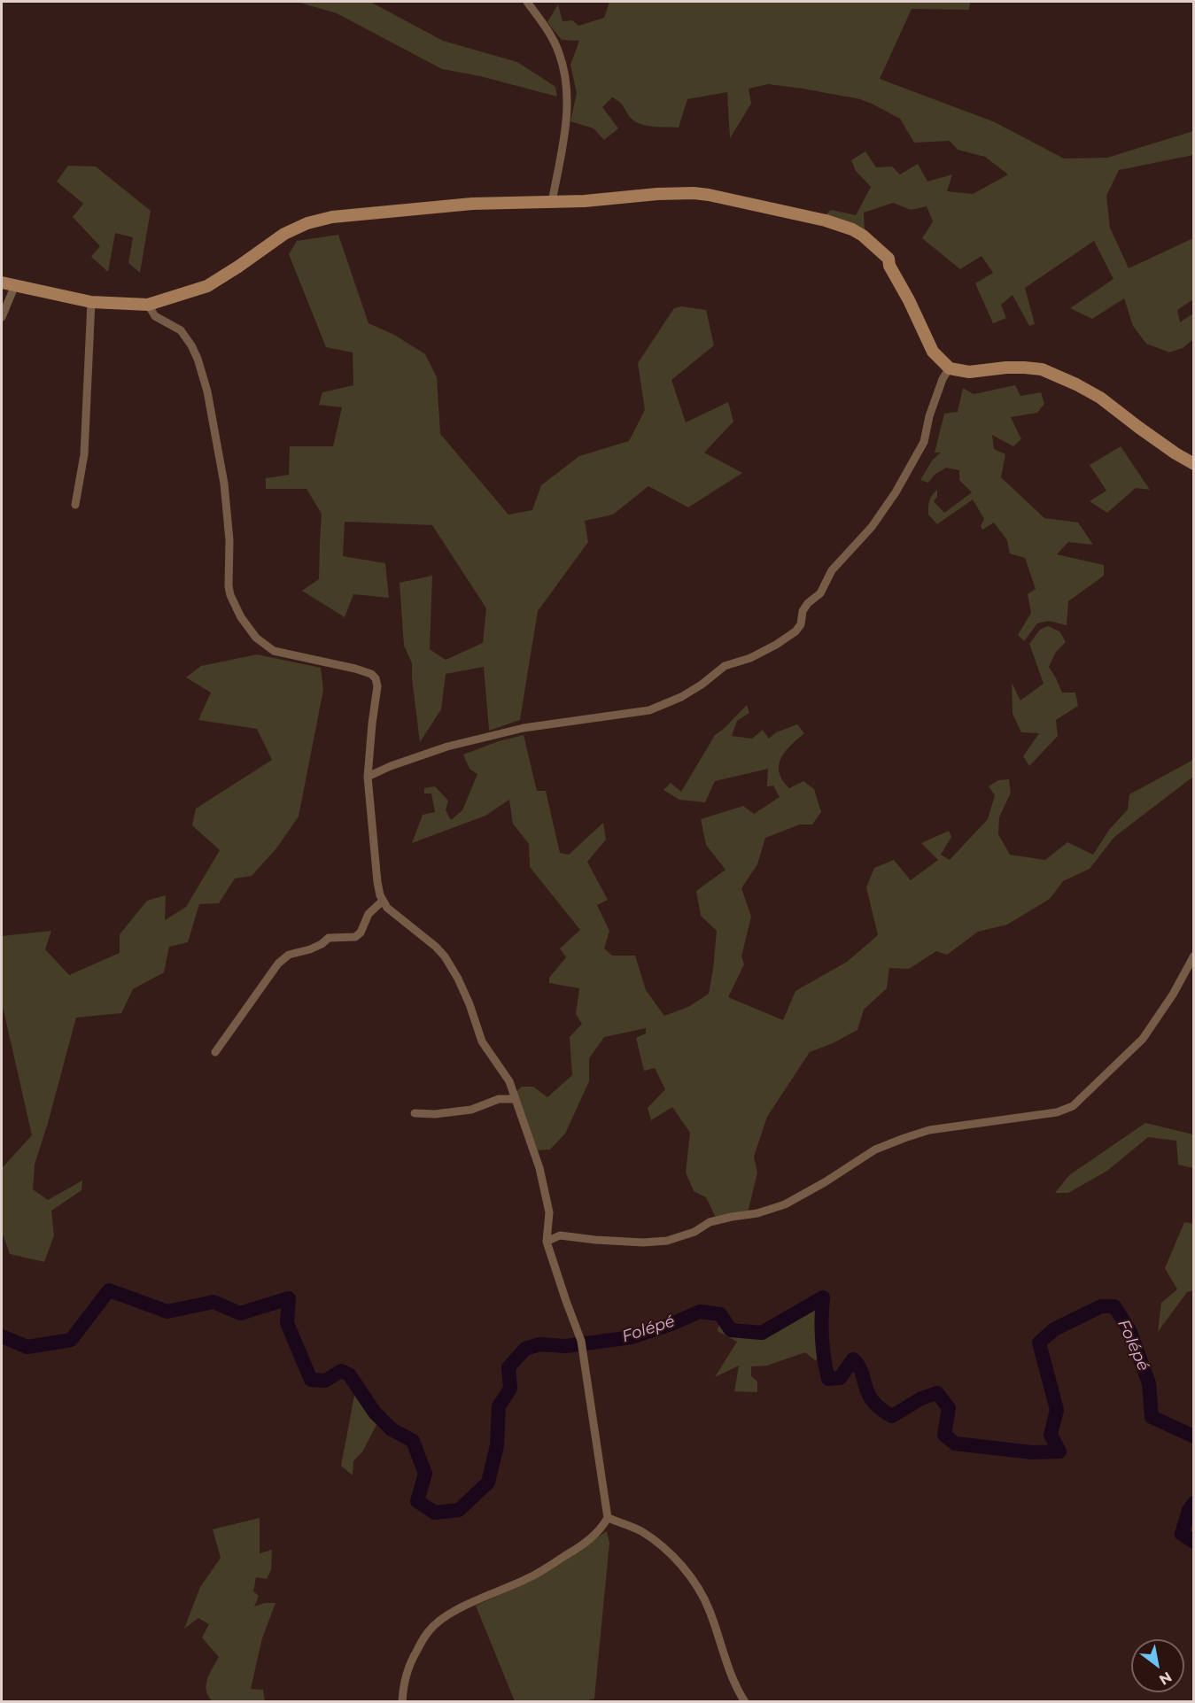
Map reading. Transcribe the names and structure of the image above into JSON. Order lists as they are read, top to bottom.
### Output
{
  "water": ["Folépé"],
  "north": "bottom right"
}
